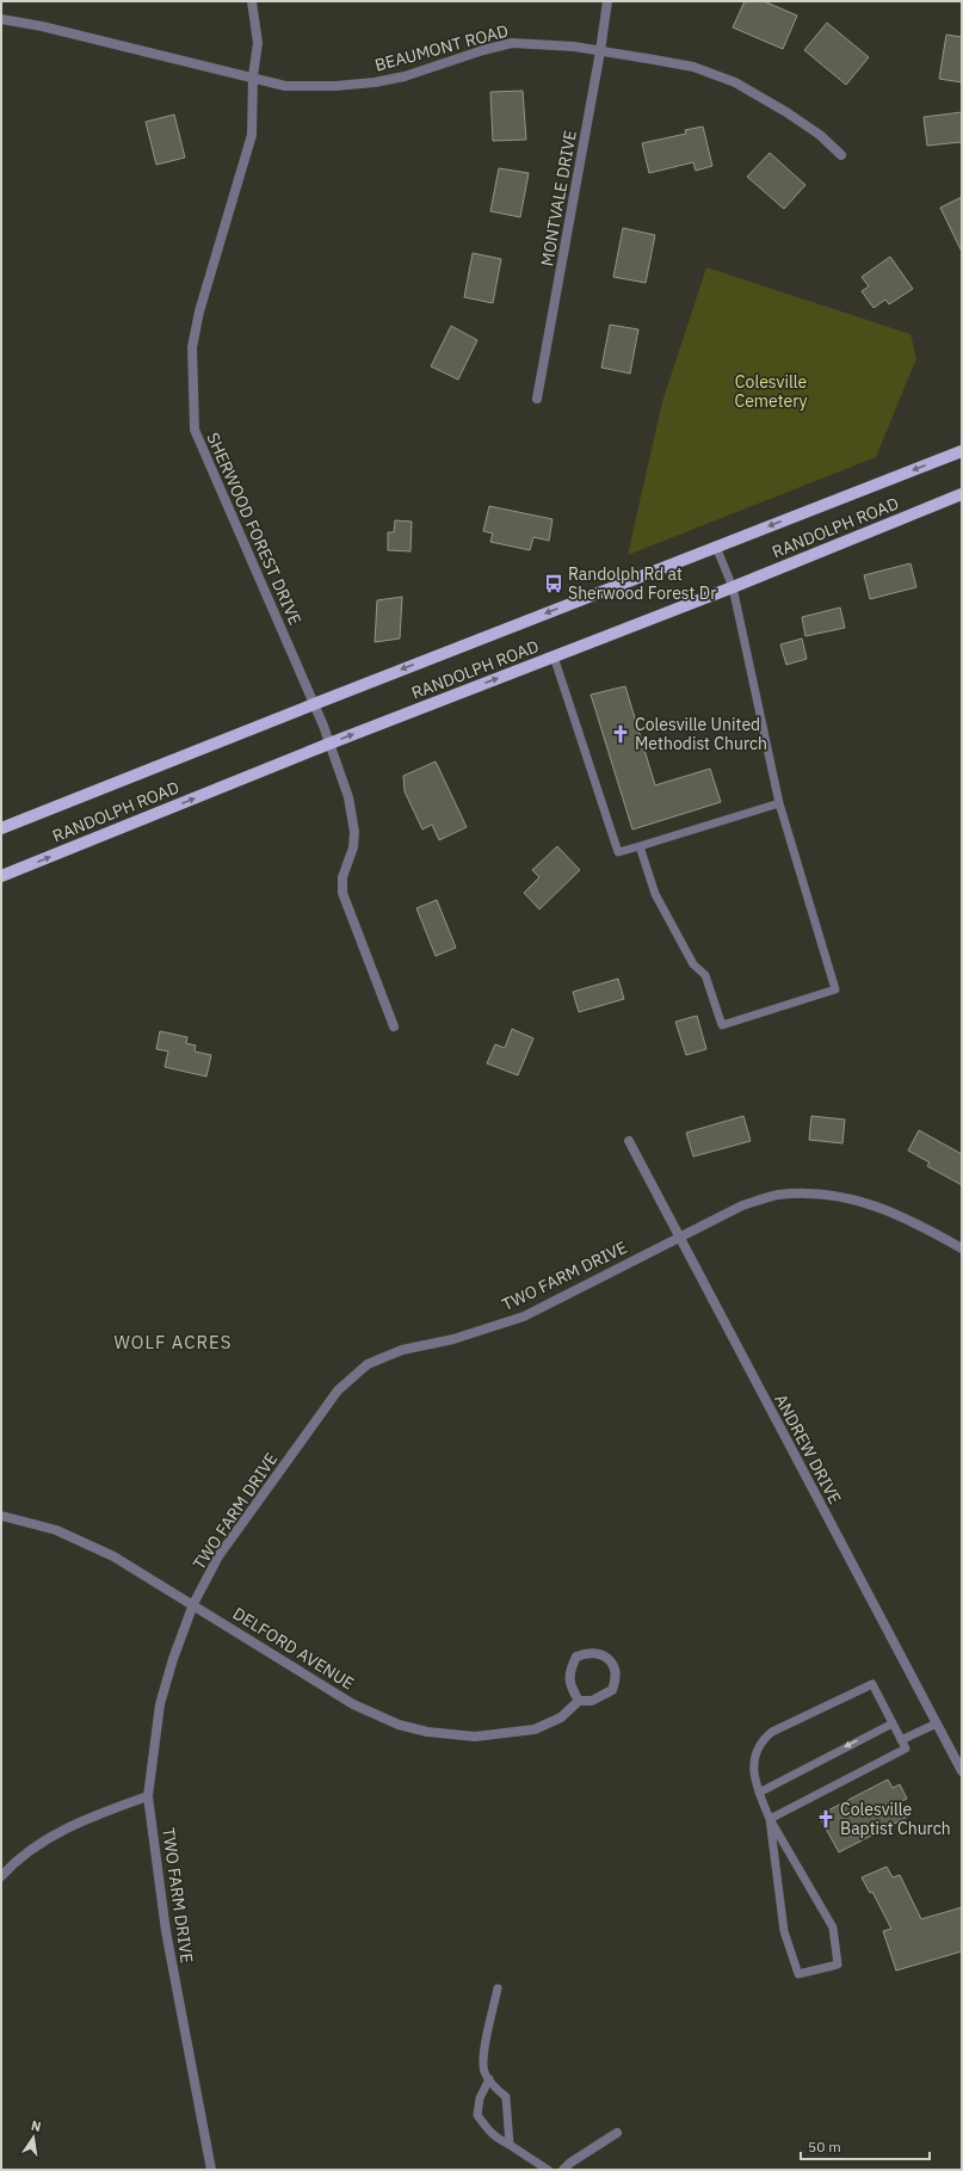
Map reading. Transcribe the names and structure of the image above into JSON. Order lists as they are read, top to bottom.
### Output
{
  "streets": {
    "main road": ["RANDOLPH ROAD"],
    "street": [
      "BEAUMONT ROAD",
      "MONTVALE DRIVE",
      "SHERWOOD FOREST DRIVE",
      "TWO FARM DRIVE",
      "ANDREW DRIVE",
      "DELFORD AVENUE"
    ]
  },
  "crossings": [
    ["BEAUMONT ROAD", "MONTVALE DRIVE"],
    ["BEAUMONT ROAD", "SHERWOOD FOREST DRIVE"],
    ["RANDOLPH ROAD", "SHERWOOD FOREST DRIVE"],
    ["TWO FARM DRIVE", "ANDREW DRIVE"],
    ["TWO FARM DRIVE", "DELFORD AVENUE"]
  ],
  "districts": ["WOLF ACRES"],
  "parks": ["Colesville Cemetery"],
  "places": {
    "bus stop": ["Randolph Rd at Sherwood Forest Dr"],
    "church": ["Colesville United Methodist Church", "Colesville Baptist Church"]
  },
  "scale_bar": "50 m",
  "north": "top"
}
